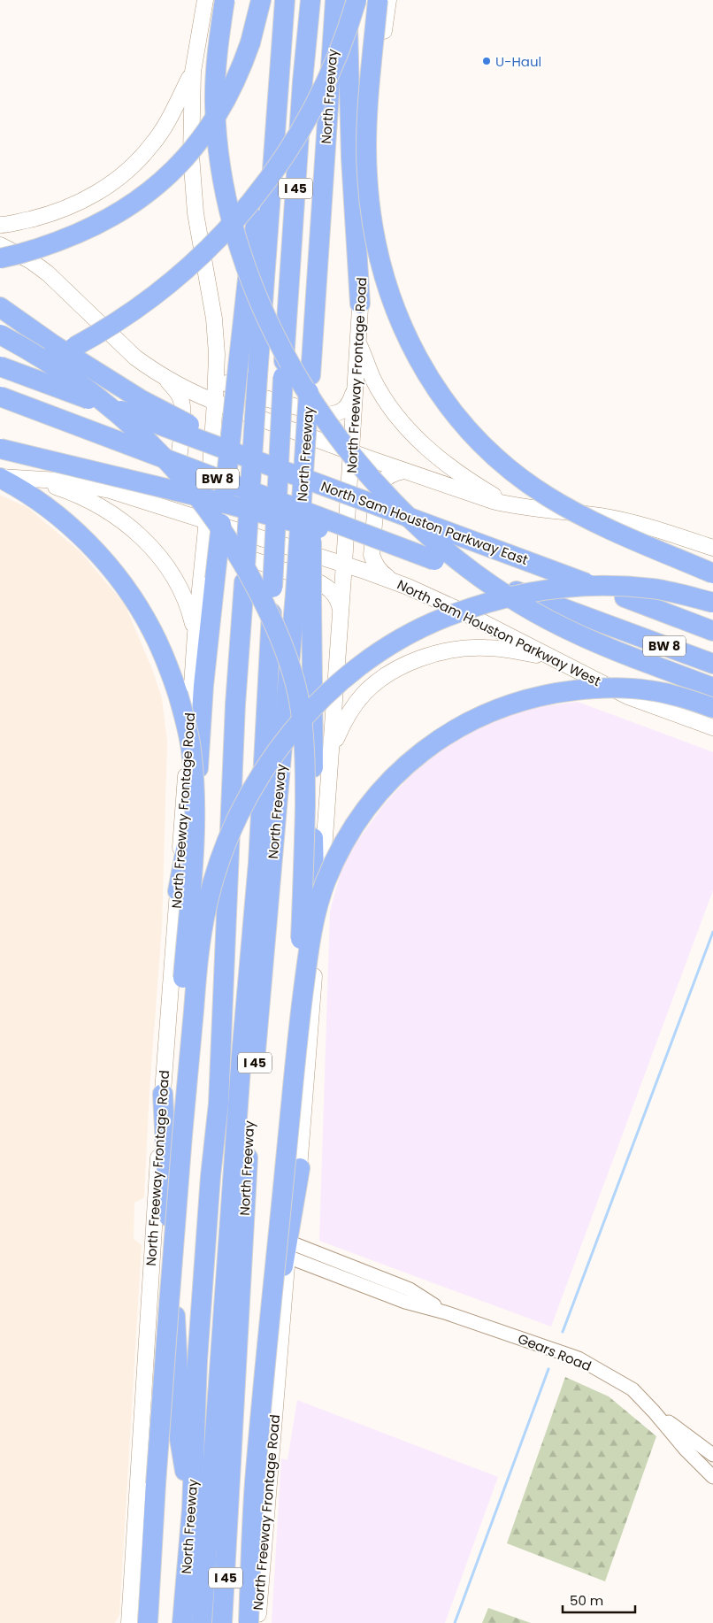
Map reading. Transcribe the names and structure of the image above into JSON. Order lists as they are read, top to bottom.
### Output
{
  "streets": {
    "highway": [
      "North Freeway",
      "I 45",
      "BW 8",
      "North Sam Houston Parkway East"
    ],
    "main road": ["North Freeway Frontage Road", "North Sam Houston Parkway West"],
    "street": ["Gears Road"]
  },
  "crossings": [
    ["North Freeway Frontage Road", "North Sam Houston Parkway West"],
    ["North Freeway Frontage Road", "Gears Road"]
  ],
  "places": ["U-Haul"],
  "scale_bar": "50 m"
}
